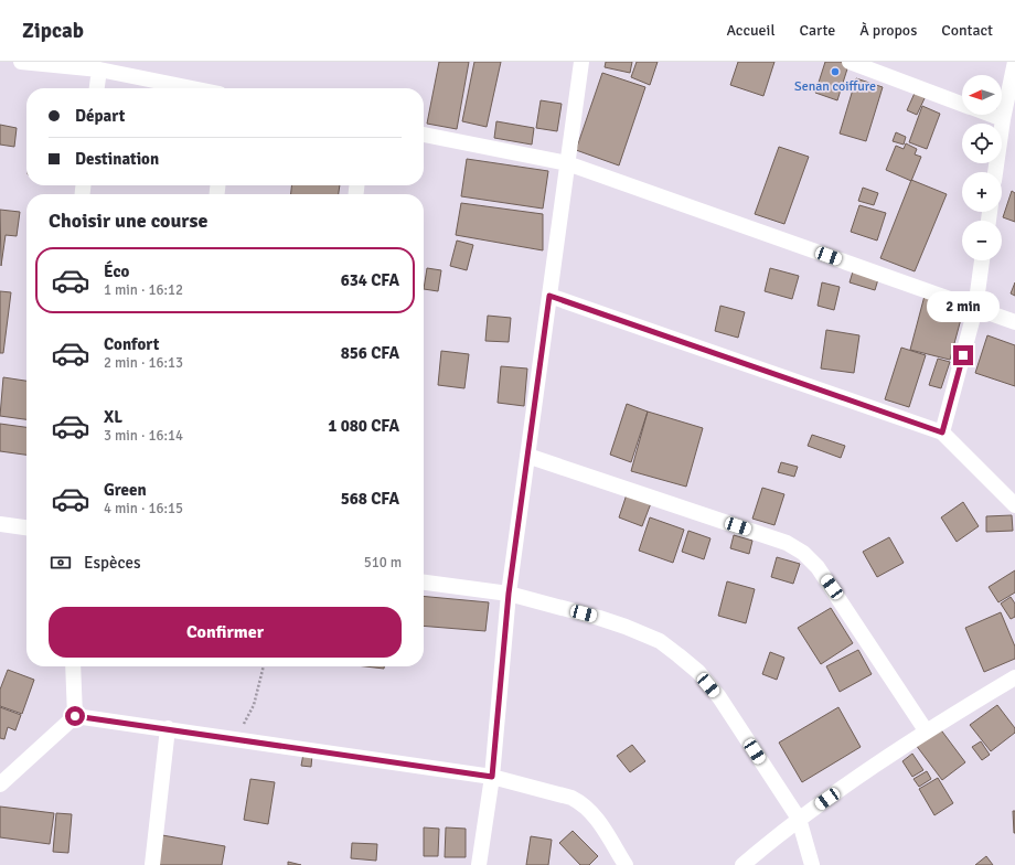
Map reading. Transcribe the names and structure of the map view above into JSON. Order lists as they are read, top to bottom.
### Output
{
  "places": ["Senan coiffure"],
  "north": "left",
  "page": {
    "header": "Zipcab",
    "nav": [
      "Accueil",
      "Carte",
      "À propos",
      "Contact"
    ],
    "map_buttons": ["+", "−"],
    "banner": ["Départ", "Destination"],
    "heading": "Choisir une course",
    "list": [
      {
        "name": "Éco",
        "note": "1 min · 16:12",
        "value": "634 CFA"
      },
      {
        "name": "Confort",
        "note": "2 min · 16:13",
        "value": "856 CFA"
      },
      {
        "name": "XL",
        "note": "3 min · 16:14",
        "value": "1 080 CFA"
      },
      {
        "name": "Green",
        "note": "4 min · 16:15",
        "value": "568 CFA"
      }
    ],
    "bubble": "2 min",
    "pay": ["Espèces", "510 m"],
    "buttons": "Confirmer"
  }
}
